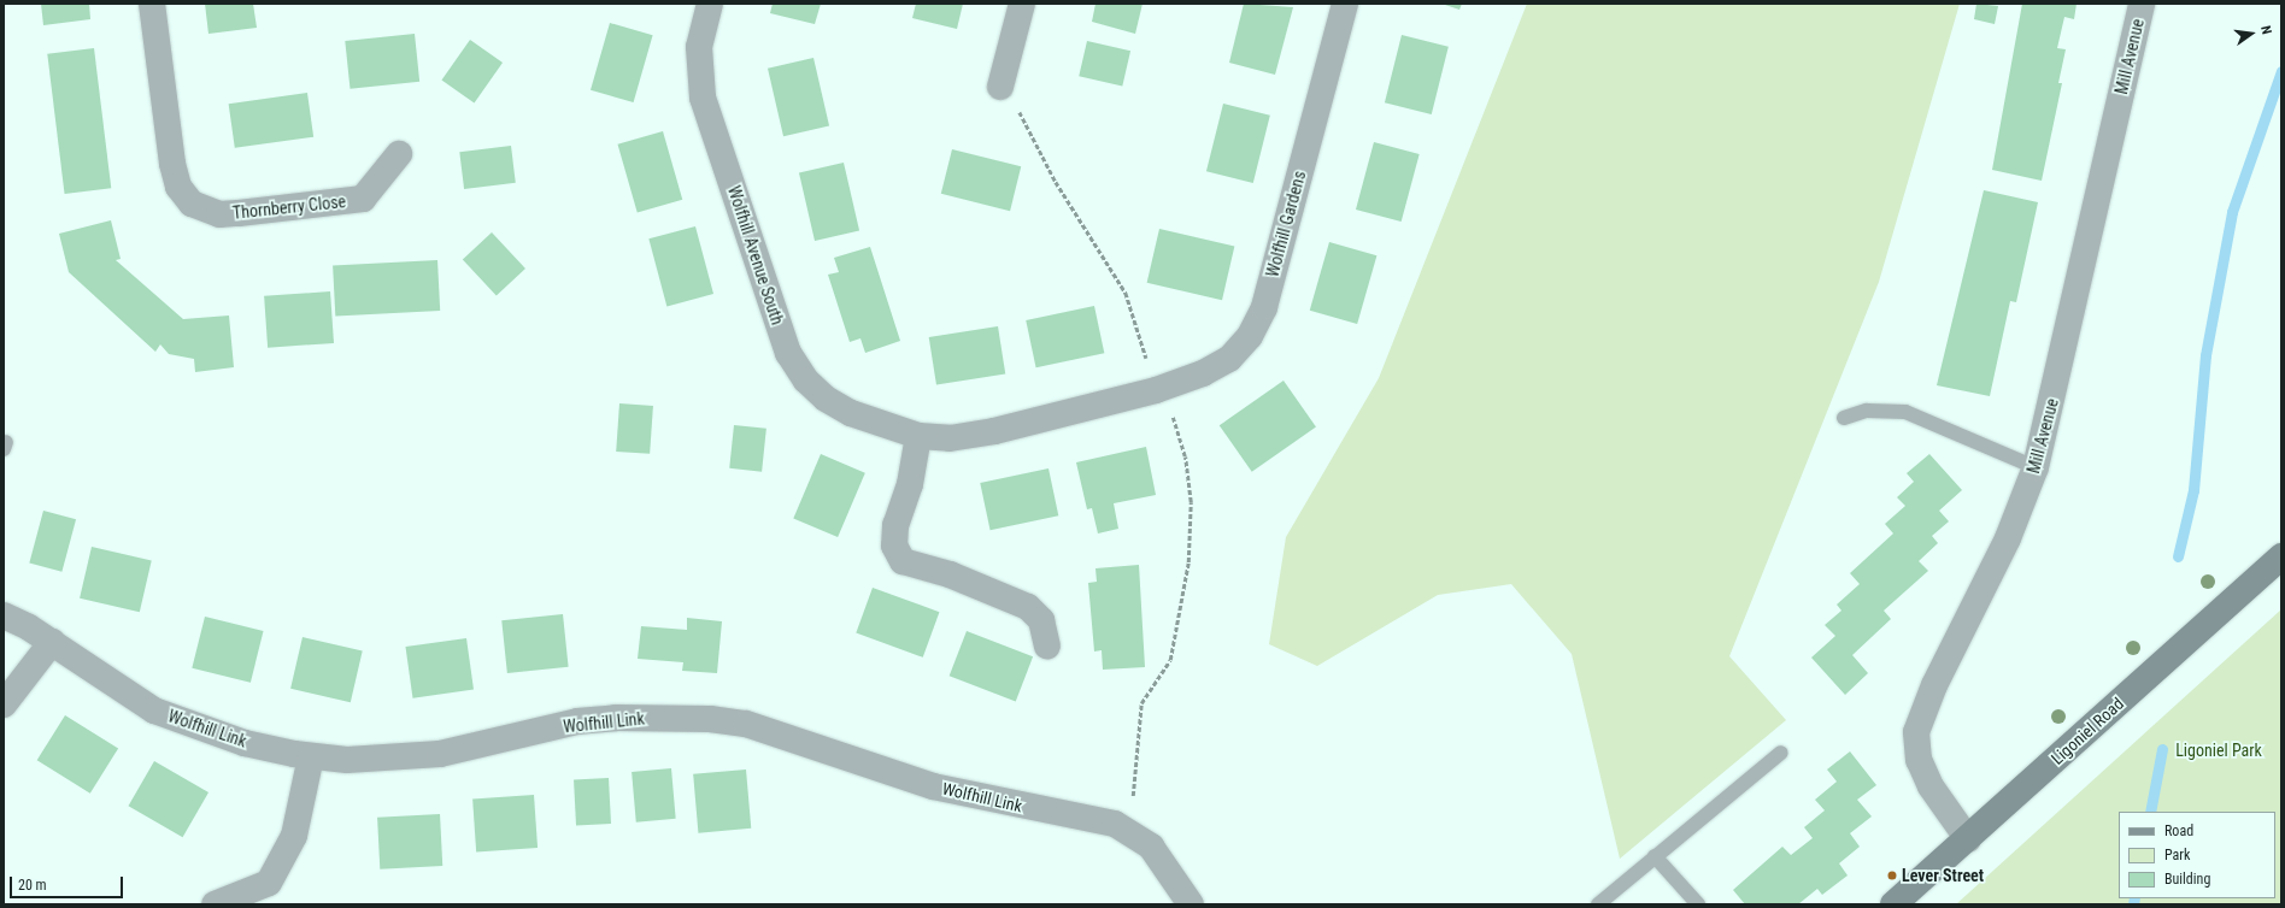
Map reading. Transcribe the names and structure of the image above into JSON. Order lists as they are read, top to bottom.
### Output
{
  "streets": {
    "street": [
      "Mill Avenue",
      "Thornberry Close",
      "Wolfhill Gardens",
      "Wolfhill Avenue South",
      "Wolfhill Link",
      "Ligoniel Road"
    ]
  },
  "crossings": [
    ["Mill Avenue", "Ligoniel Road"],
    ["Wolfhill Gardens", "Wolfhill Avenue South"]
  ],
  "parks": ["Ligoniel Park"],
  "places": ["Lever Street"],
  "legend": ["Road", "Park", "Building"],
  "scale_bar": "20 m",
  "north": "right"
}
